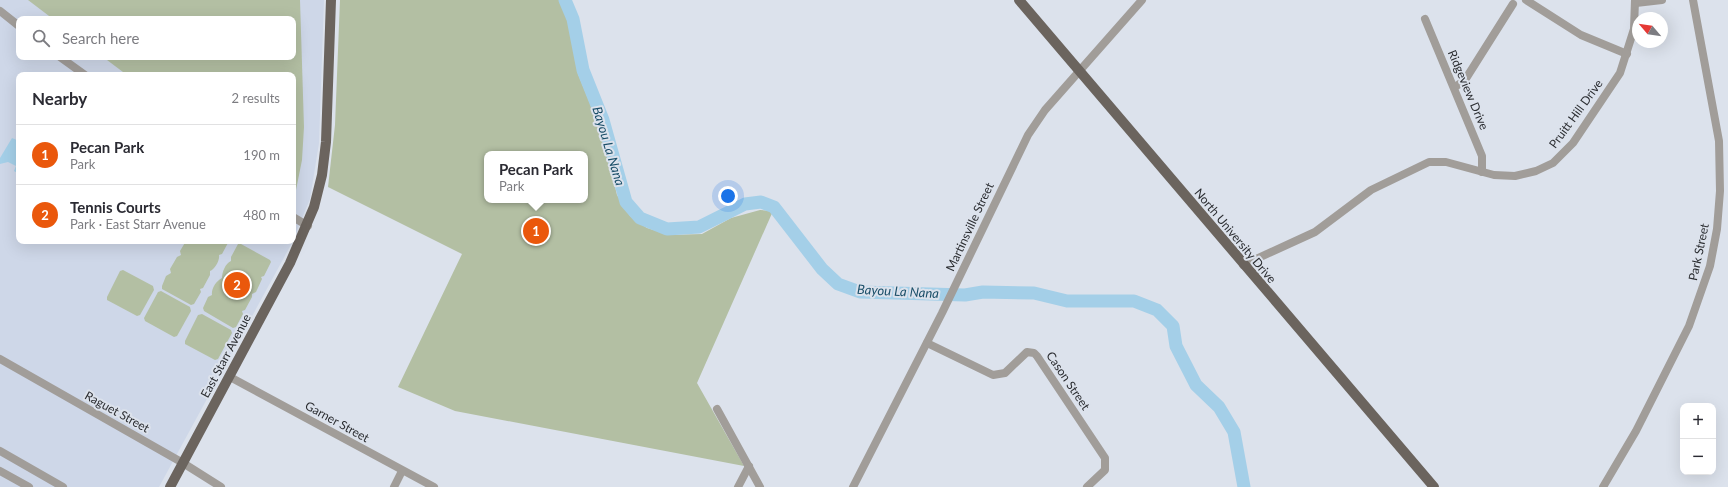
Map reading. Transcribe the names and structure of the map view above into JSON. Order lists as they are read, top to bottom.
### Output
{
  "streets": {
    "main road": ["North University Drive", "East Starr Avenue"],
    "street": [
      "Ridgeview Drive",
      "Pruitt Hill Drive",
      "Martinsville Street",
      "Park Street",
      "Cason Street",
      "Raguet Street",
      "Garner Street"
    ]
  },
  "crossings": [
    ["Ridgeview Drive", "Pruitt Hill Drive"],
    ["Pruitt Hill Drive", "North University Drive"],
    ["Martinsville Street", "North University Drive"],
    ["Martinsville Street", "Cason Street"],
    ["East Starr Avenue", "Raguet Street"],
    ["East Starr Avenue", "Garner Street"]
  ],
  "water": ["Bayou La Nana"],
  "north": "top left",
  "page": {
    "search": "Search here",
    "heading": ["Nearby", "2 results"],
    "list": [
      {
        "mark": "1",
        "name": "Pecan Park",
        "note": "Park",
        "value": "190 m"
      },
      {
        "mark": "2",
        "name": "Tennis Courts",
        "note": "Park · East Starr Avenue",
        "value": "480 m"
      }
    ],
    "popup": ["Pecan Park", "Park"],
    "pins": ["1", "2"],
    "map_buttons": ["+", "−"]
  }
}
